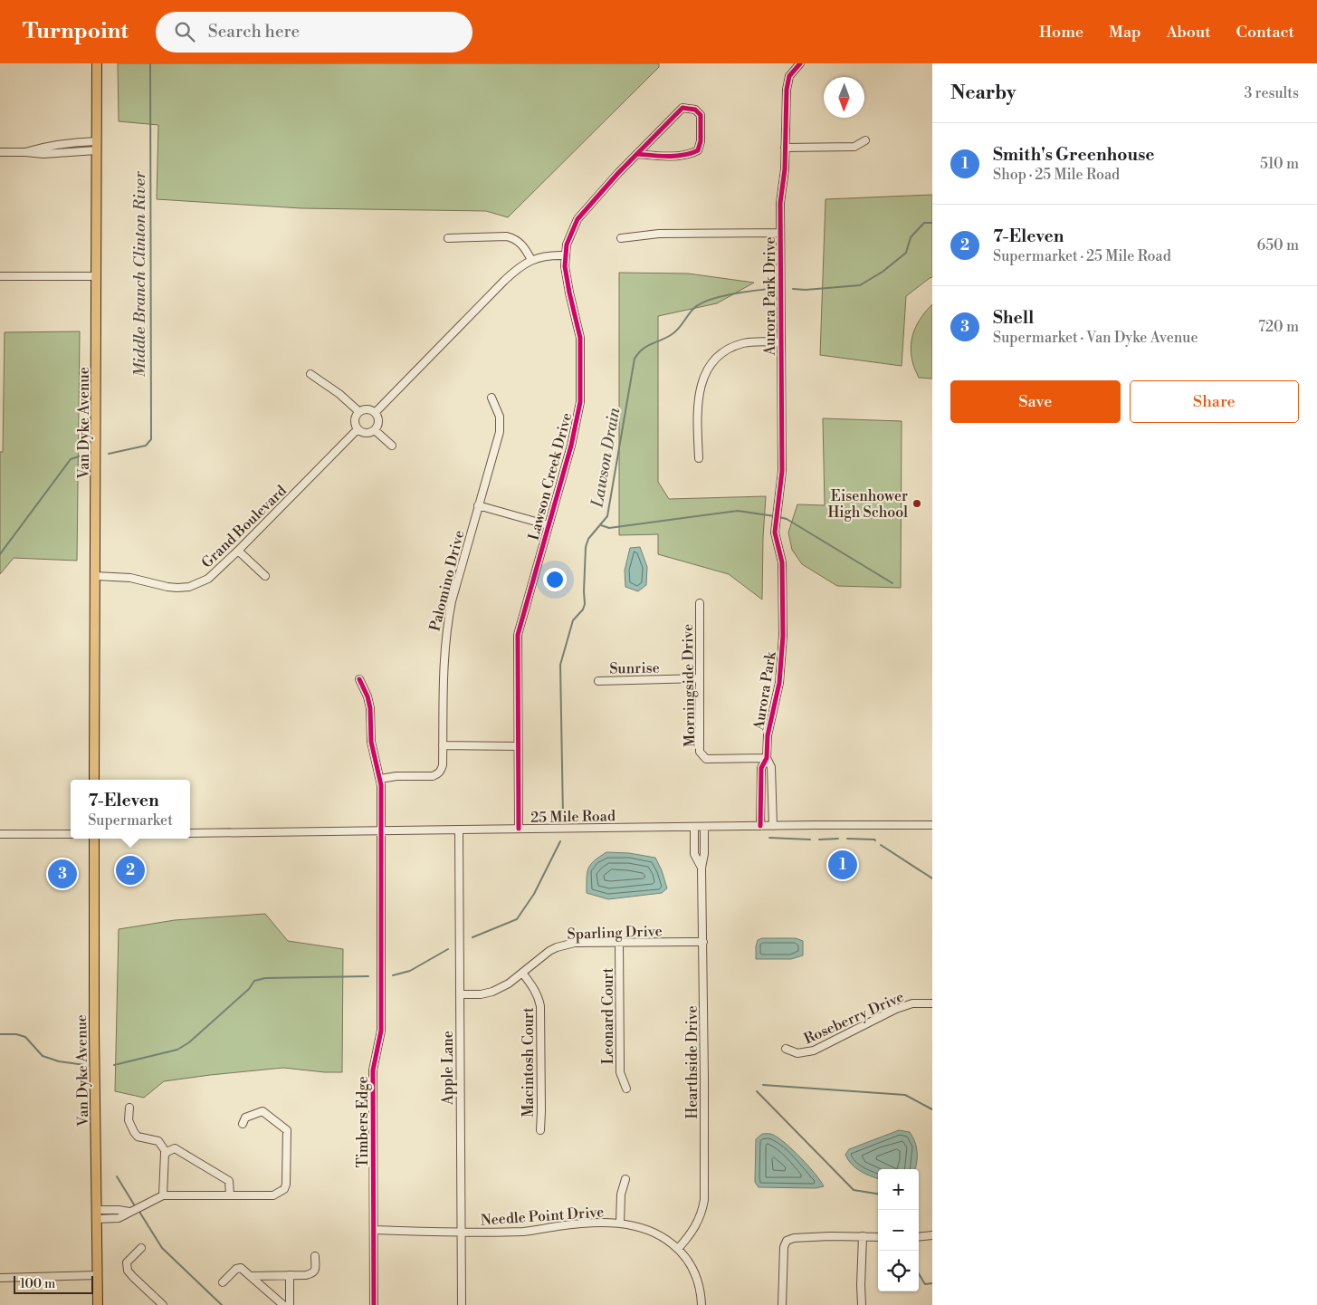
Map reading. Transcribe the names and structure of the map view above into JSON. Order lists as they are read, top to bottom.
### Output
{
  "streets": {
    "main road": ["Van Dyke Avenue"],
    "street": [
      "Aurora Park Drive",
      "Lawson Creek Drive",
      "Grand Boulevard",
      "Palomino Drive",
      "Sunrise",
      "Morningside Drive",
      "Aurora Park",
      "25 Mile Road",
      "Sparling Drive",
      "Leonard Court",
      "Roseberry Drive",
      "Macintosh Court",
      "Hearthside Drive",
      "Apple Lane",
      "Timbers Edge",
      "Needle Point Drive"
    ]
  },
  "crossings": [
    ["Aurora Park Drive", "Aurora Park"],
    ["Van Dyke Avenue", "Grand Boulevard"],
    ["Lawson Creek Drive", "25 Mile Road"],
    ["Palomino Drive", "Timbers Edge"],
    ["Sunrise", "Morningside Drive"],
    ["Morningside Drive", "Aurora Park"],
    ["Aurora Park", "25 Mile Road"],
    ["25 Mile Road", "Hearthside Drive"],
    ["25 Mile Road", "Apple Lane"],
    ["25 Mile Road", "Timbers Edge"],
    ["Sparling Drive", "Leonard Court"],
    ["Sparling Drive", "Macintosh Court"],
    ["Sparling Drive", "Hearthside Drive"],
    ["Sparling Drive", "Apple Lane"],
    ["Hearthside Drive", "Needle Point Drive"],
    ["Apple Lane", "Needle Point Drive"],
    ["Timbers Edge", "Needle Point Drive"]
  ],
  "water": ["Middle Branch Clinton River", "Lawson Drain"],
  "places": ["Eisenhower High School"],
  "scale_bar": "100 m",
  "north": "bottom",
  "page": {
    "header": "Turnpoint",
    "search": "Search here",
    "nav": [
      "Home",
      "Map",
      "About",
      "Contact"
    ],
    "heading": ["Nearby", "3 results"],
    "list": [
      {
        "mark": "1",
        "name": "Smith's Greenhouse",
        "note": "Shop · 25 Mile Road",
        "value": "510 m"
      },
      {
        "mark": "2",
        "name": "7-Eleven",
        "note": "Supermarket · 25 Mile Road",
        "value": "650 m"
      },
      {
        "mark": "3",
        "name": "Shell",
        "note": "Supermarket · Van Dyke Avenue",
        "value": "720 m"
      }
    ],
    "buttons": ["Save", "Share"],
    "popup": ["7-Eleven", "Supermarket"],
    "pins": ["1", "2", "3"],
    "map_buttons": ["+", "−"],
    "scale": "100 m"
  }
}
